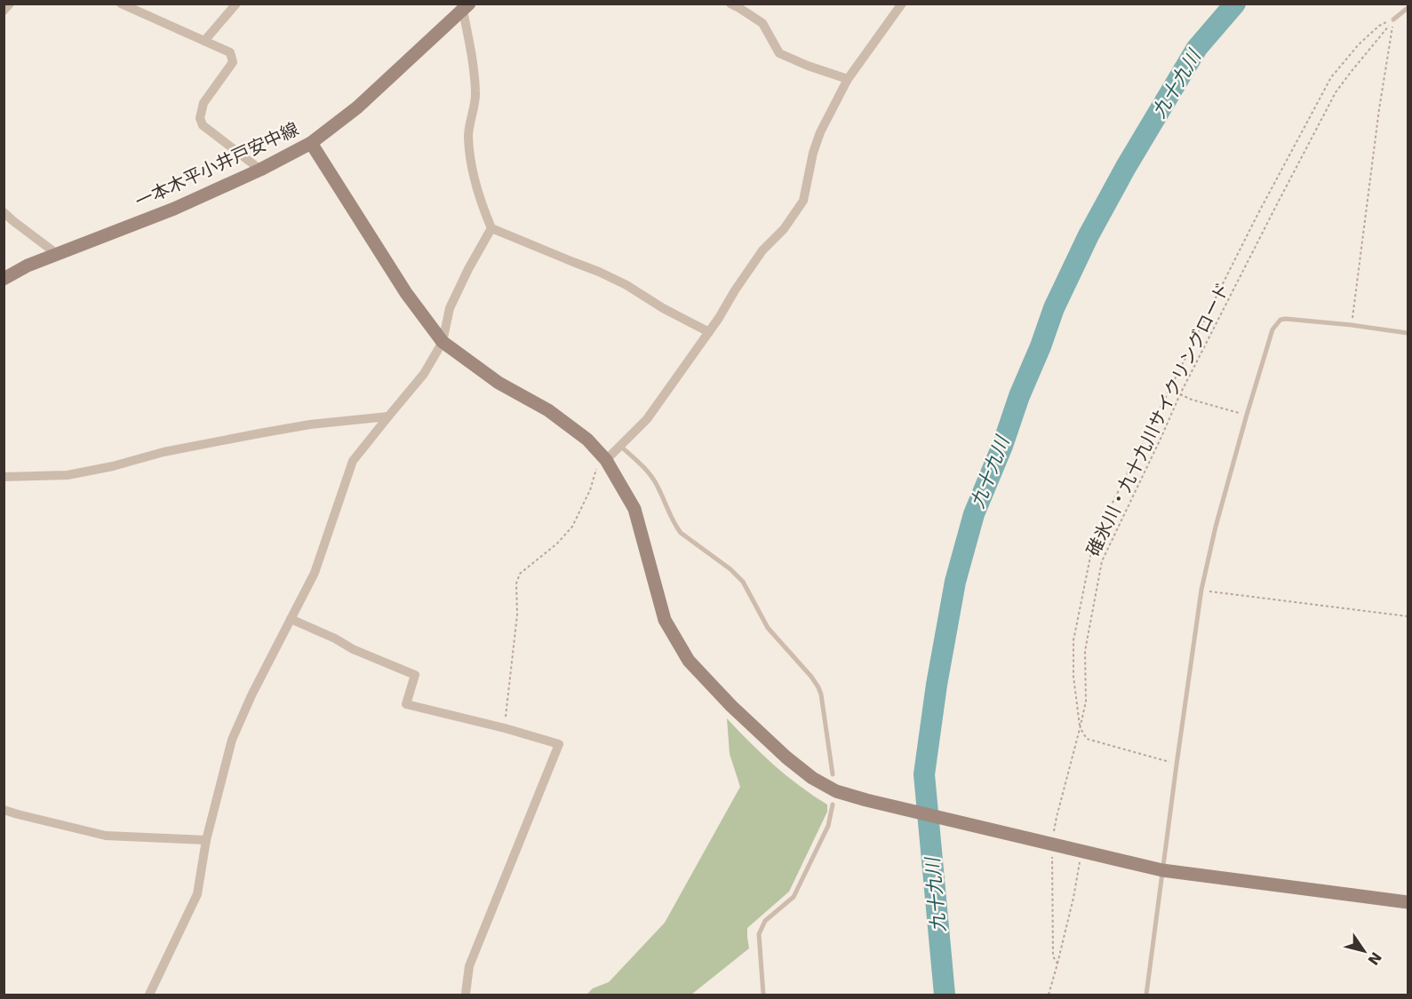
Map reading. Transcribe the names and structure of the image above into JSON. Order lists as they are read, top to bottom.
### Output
{
  "streets": {
    "street": ["一本木平小井戸安中線"],
    "path": ["碓氷川・九十九川サイクリングロード"]
  },
  "water": ["九十九川"],
  "north": "bottom right"
}
